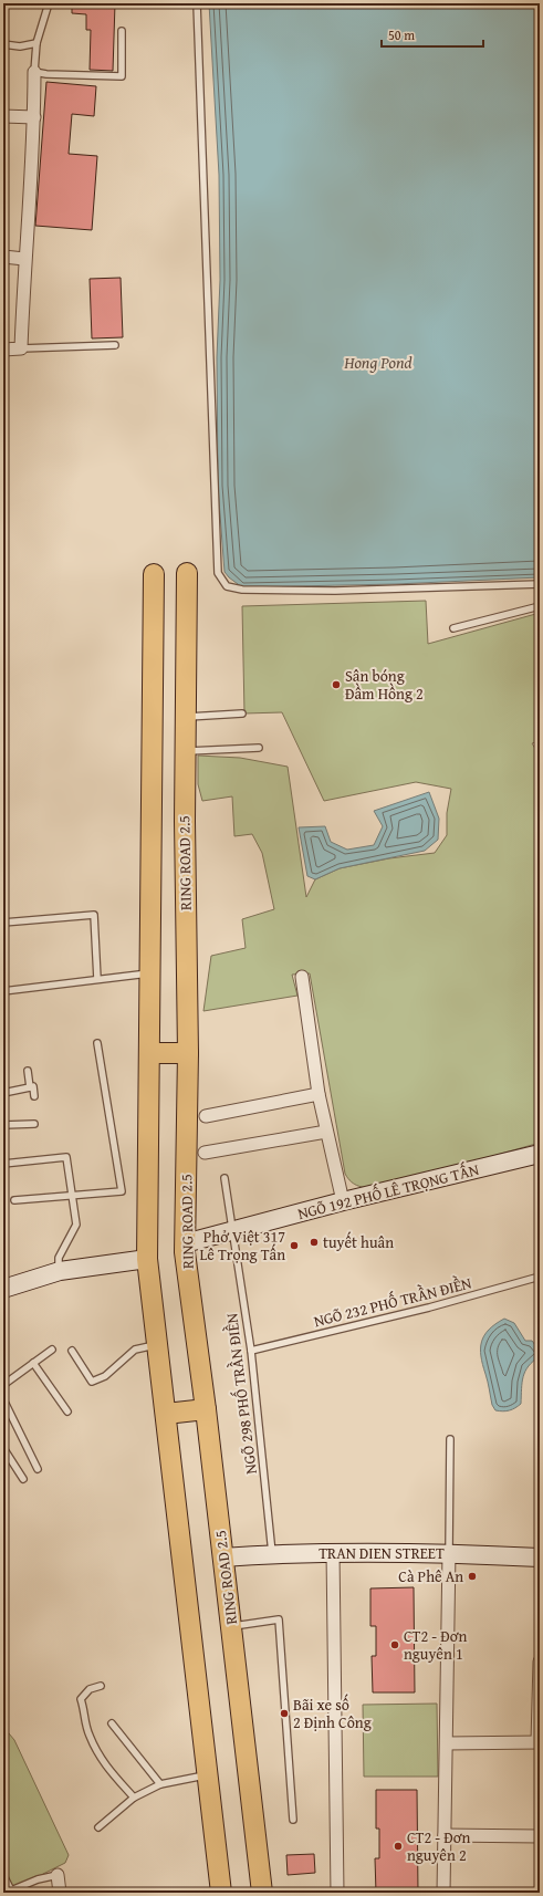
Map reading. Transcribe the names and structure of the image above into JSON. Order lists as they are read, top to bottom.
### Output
{
  "streets": {
    "main road": ["RING ROAD 2.5"],
    "street": ["NGÕ 192 PHỐ LÊ TRỌNG TẤN", "TRAN DIEN STREET"],
    "lane": ["NGÕ 232 PHỐ TRẦN ĐIỀN", "NGÕ 298 PHỐ TRẦN ĐIỀN"]
  },
  "crossings": [
    ["RING ROAD 2.5", "NGÕ 192 PHỐ LÊ TRỌNG TẤN"],
    ["RING ROAD 2.5", "TRAN DIEN STREET"],
    ["NGÕ 192 PHỐ LÊ TRỌNG TẤN", "NGÕ 298 PHỐ TRẦN ĐIỀN"],
    ["NGÕ 232 PHỐ TRẦN ĐIỀN", "NGÕ 298 PHỐ TRẦN ĐIỀN"],
    ["NGÕ 298 PHỐ TRẦN ĐIỀN", "TRAN DIEN STREET"]
  ],
  "water": ["Hong Pond"],
  "places": [
    "Sân bóng Đầm Hồng 2",
    "tuyết huân",
    "Phở Việt 317 Lê Trọng Tấn",
    "Cà Phê An",
    "CT2 - Đơn nguyên 1",
    "Bãi xe số 2 Định Công",
    "CT2 - Đơn nguyên 2"
  ],
  "scale_bar": "50 m"
}
